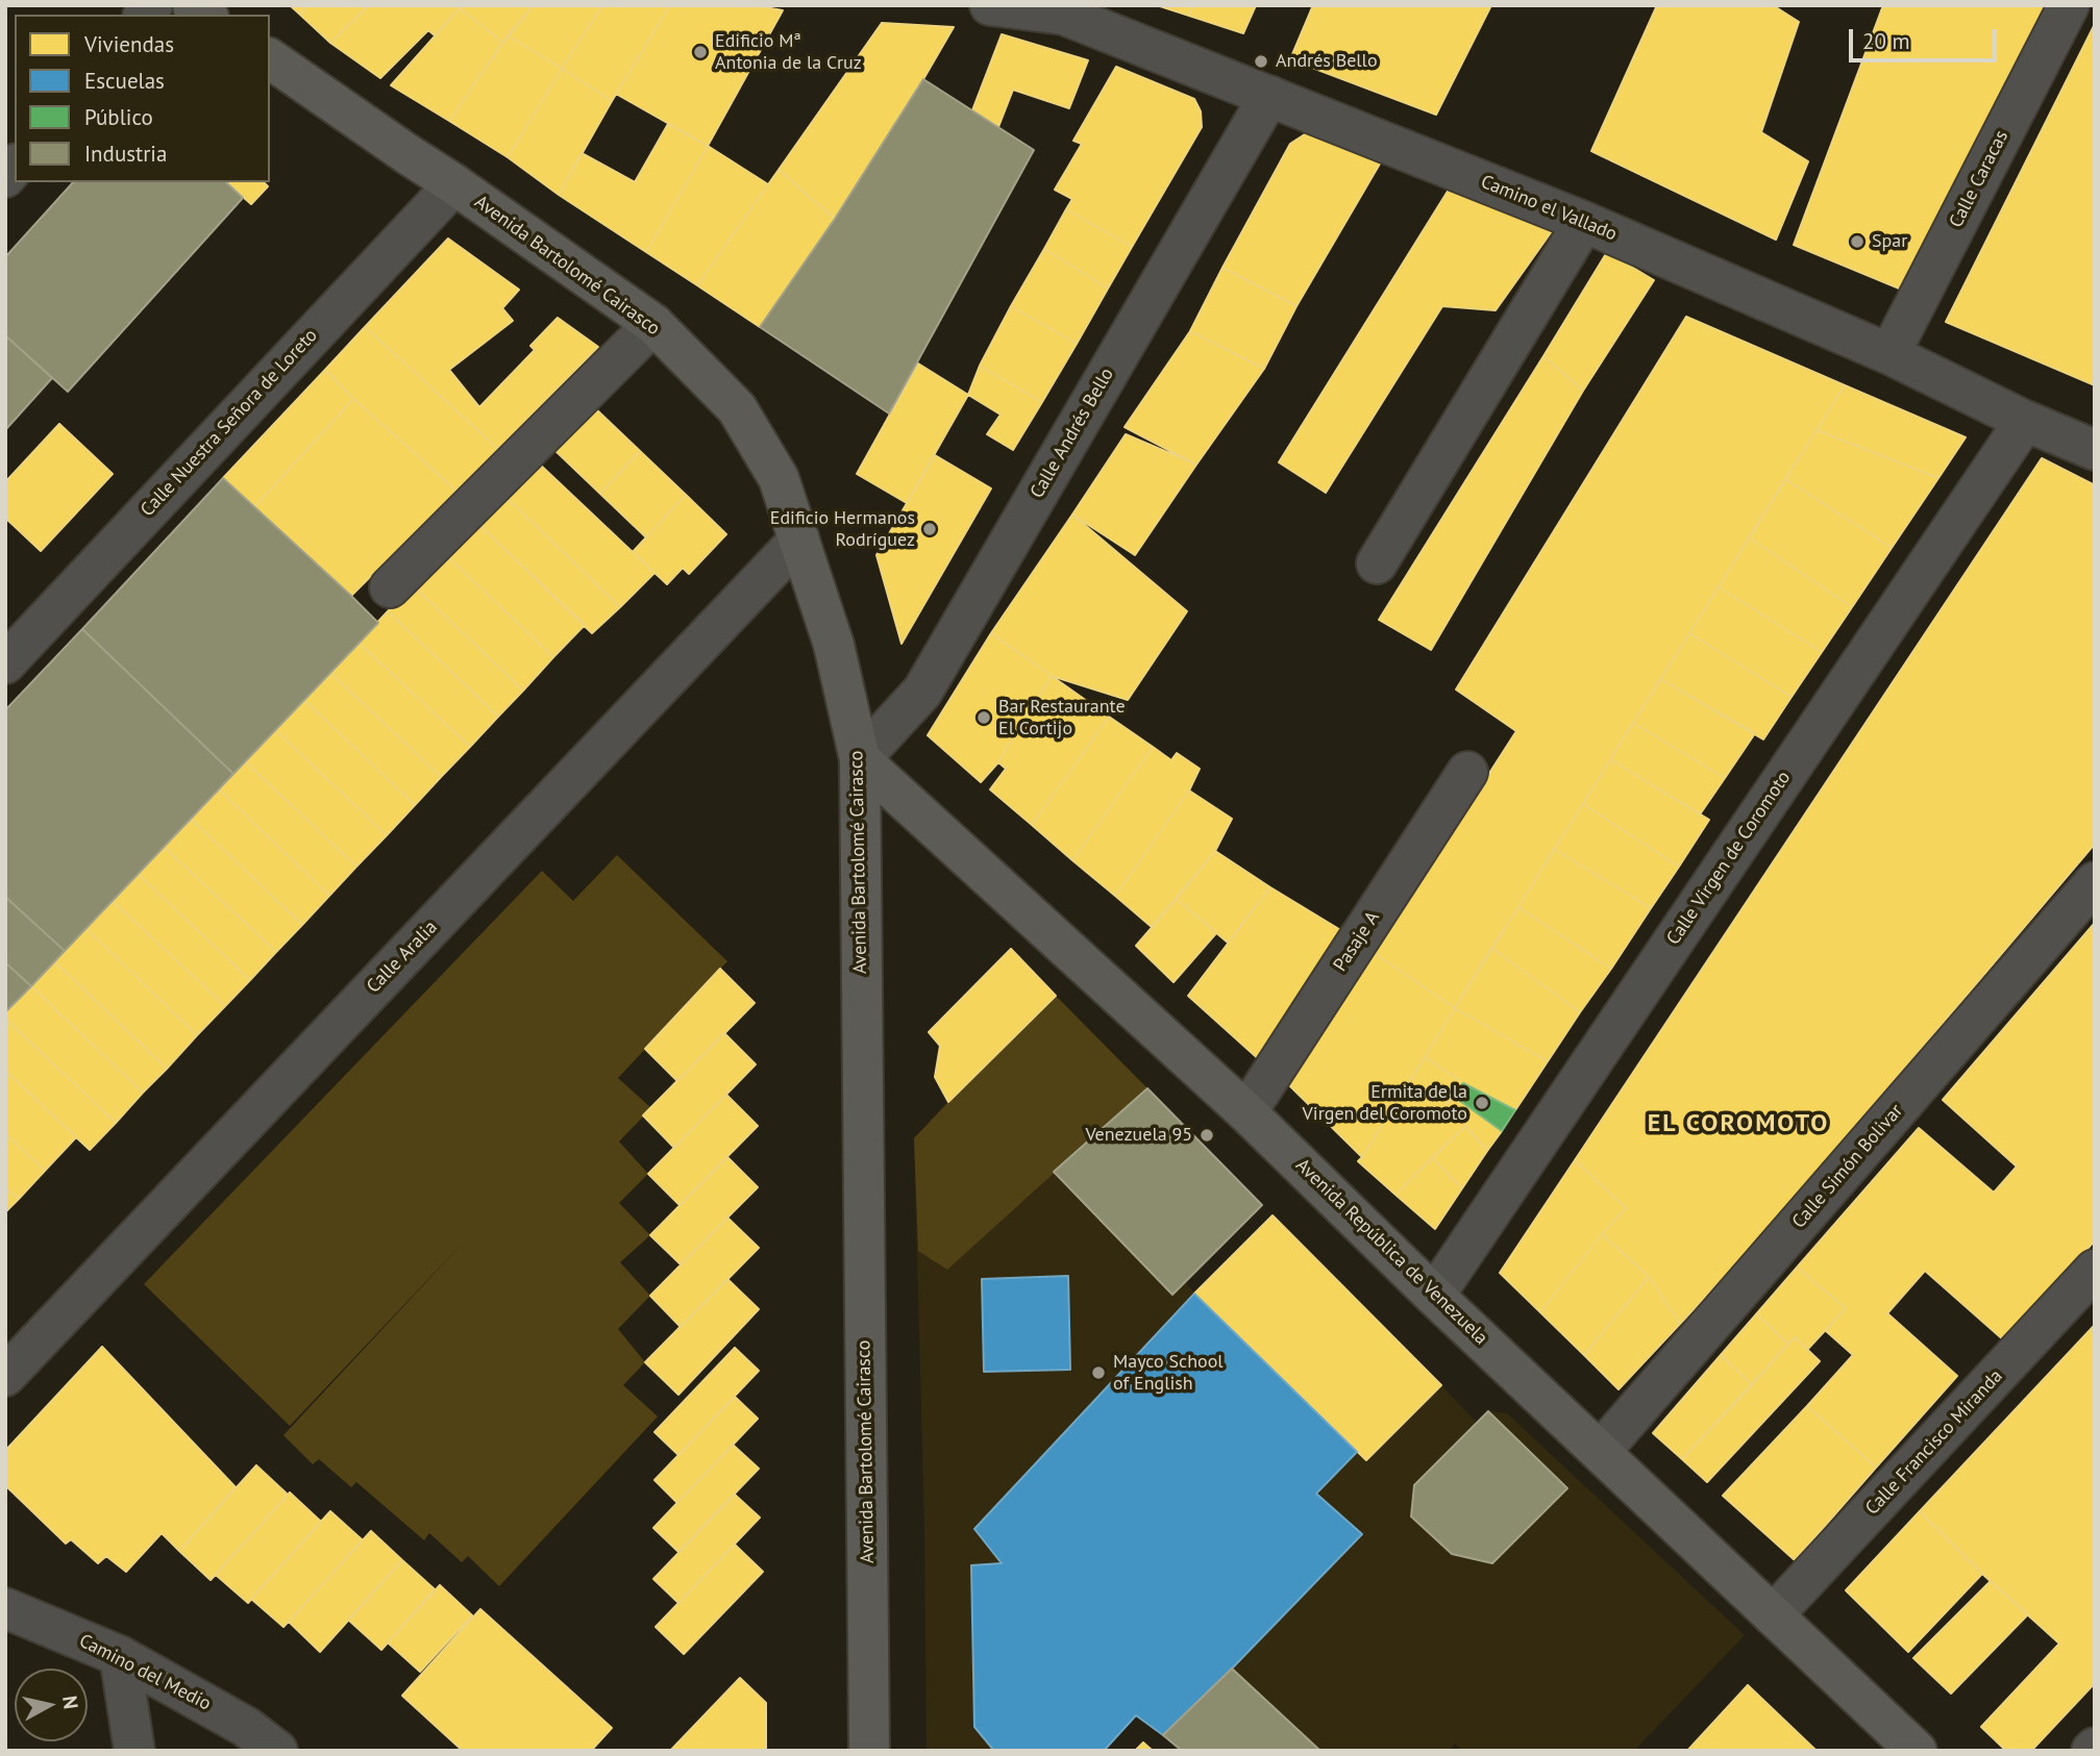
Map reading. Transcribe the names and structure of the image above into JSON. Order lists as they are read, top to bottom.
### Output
{
  "streets": {
    "street": [
      "Calle Caracas",
      "Camino el Vallado",
      "Avenida Bartolomé Cairasco",
      "Calle Nuestra Señora de Loreto",
      "Calle Andrés Bello",
      "Calle Virgen de Coromoto",
      "Pasaje A",
      "Calle Aralia",
      "Calle Simón Bolivar",
      "Avenida República de Venezuela",
      "Calle Francisco Miranda",
      "Camino del Medio"
    ]
  },
  "crossings": [
    ["Calle Caracas", "Camino el Vallado"],
    ["Camino el Vallado", "Calle Andrés Bello"],
    ["Camino el Vallado", "Calle Virgen de Coromoto"],
    ["Avenida Bartolomé Cairasco", "Calle Nuestra Señora de Loreto"],
    ["Avenida Bartolomé Cairasco", "Calle Andrés Bello"],
    ["Avenida Bartolomé Cairasco", "Calle Aralia"],
    ["Avenida Bartolomé Cairasco", "Avenida República de Venezuela"],
    ["Calle Andrés Bello", "Avenida República de Venezuela"],
    ["Calle Virgen de Coromoto", "Avenida República de Venezuela"],
    ["Pasaje A", "Avenida República de Venezuela"],
    ["Calle Simón Bolivar", "Avenida República de Venezuela"],
    ["Avenida República de Venezuela", "Calle Francisco Miranda"]
  ],
  "districts": ["EL COROMOTO"],
  "places": [
    "Edificio Mª Antonia de la Cruz",
    "Andrés Bello",
    "Spar",
    "Edificio Hermanos Rodríguez",
    "Bar Restaurante El Cortijo",
    "Ermita de la Virgen del Coromoto",
    "Venezuela 95",
    "Mayco School of English"
  ],
  "legend": [
    "Viviendas",
    "Escuelas",
    "Público",
    "Industria"
  ],
  "scale_bar": "20 m",
  "north": "right"
}
